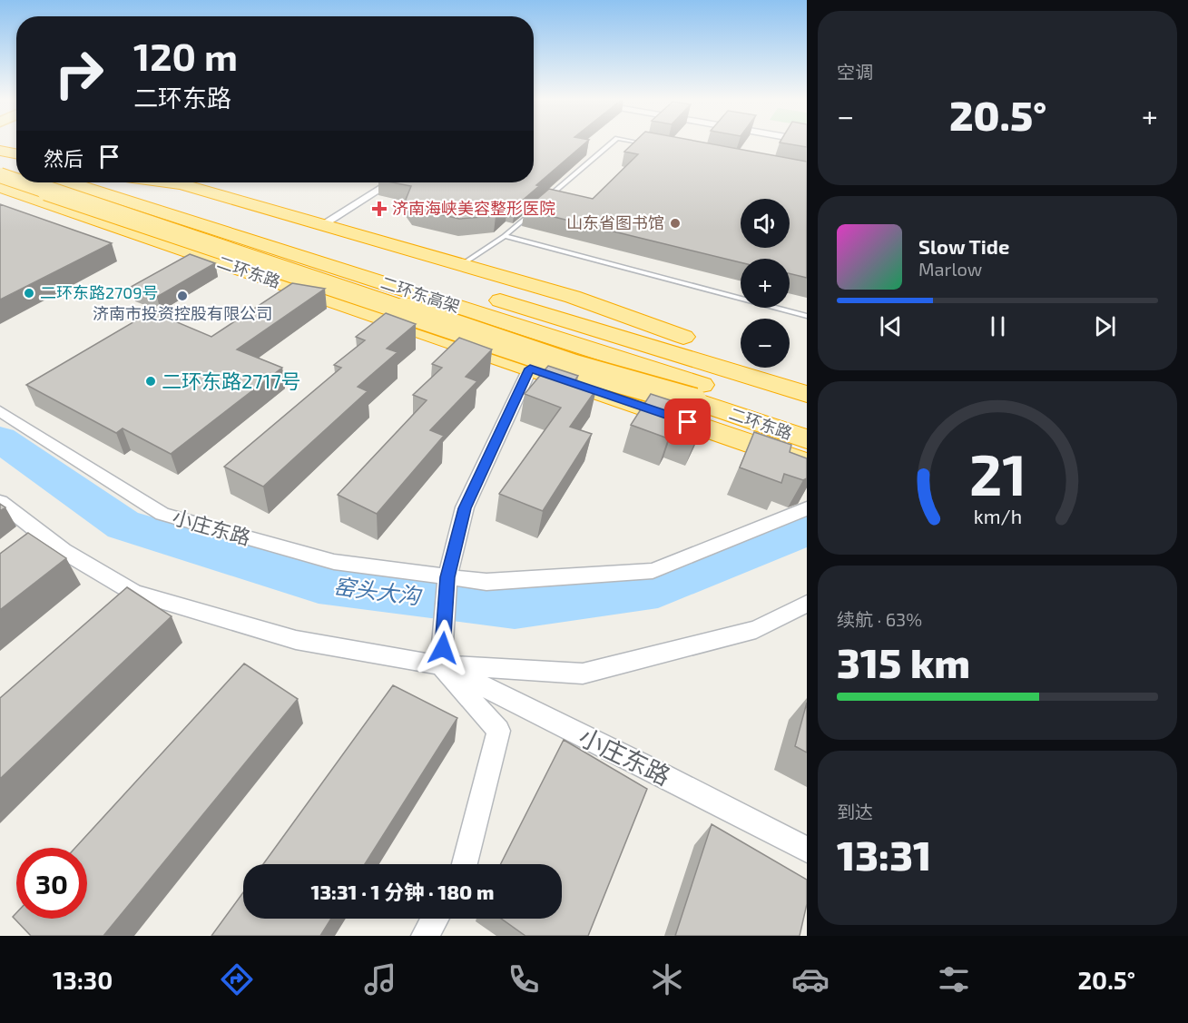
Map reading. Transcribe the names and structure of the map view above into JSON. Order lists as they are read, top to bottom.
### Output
{
  "streets": {
    "highway": ["二环东路", "二环东高架"],
    "street": ["小庄东路"]
  },
  "crossings": [
    ["二环东路", "二环东高架"]
  ],
  "water": ["窑头大沟"],
  "places": {
    "health": ["济南海峡美容整形医院"],
    "other": [
      "山东省图书馆",
      "二环东路2709号",
      "济南市投资控股有限公司",
      "二环东路2717号"
    ]
  },
  "page": {
    "tile": [
      "空调",
      ["续航 · 63%", "315 km"],
      ["到达", "13:31"]
    ],
    "turn": ["120 m", "二环东路"],
    "heat": ["−", "20.5°", "+"],
    "then": "然后",
    "map_buttons": ["+", "−"],
    "song": ["Slow Tide", "Marlow"],
    "limit": "30",
    "trip": "13:31 · 1 分钟 · 180 m",
    "tabs": ["13:30", "20.5°"],
    "gauge": ["21", "km/h"]
  }
}
